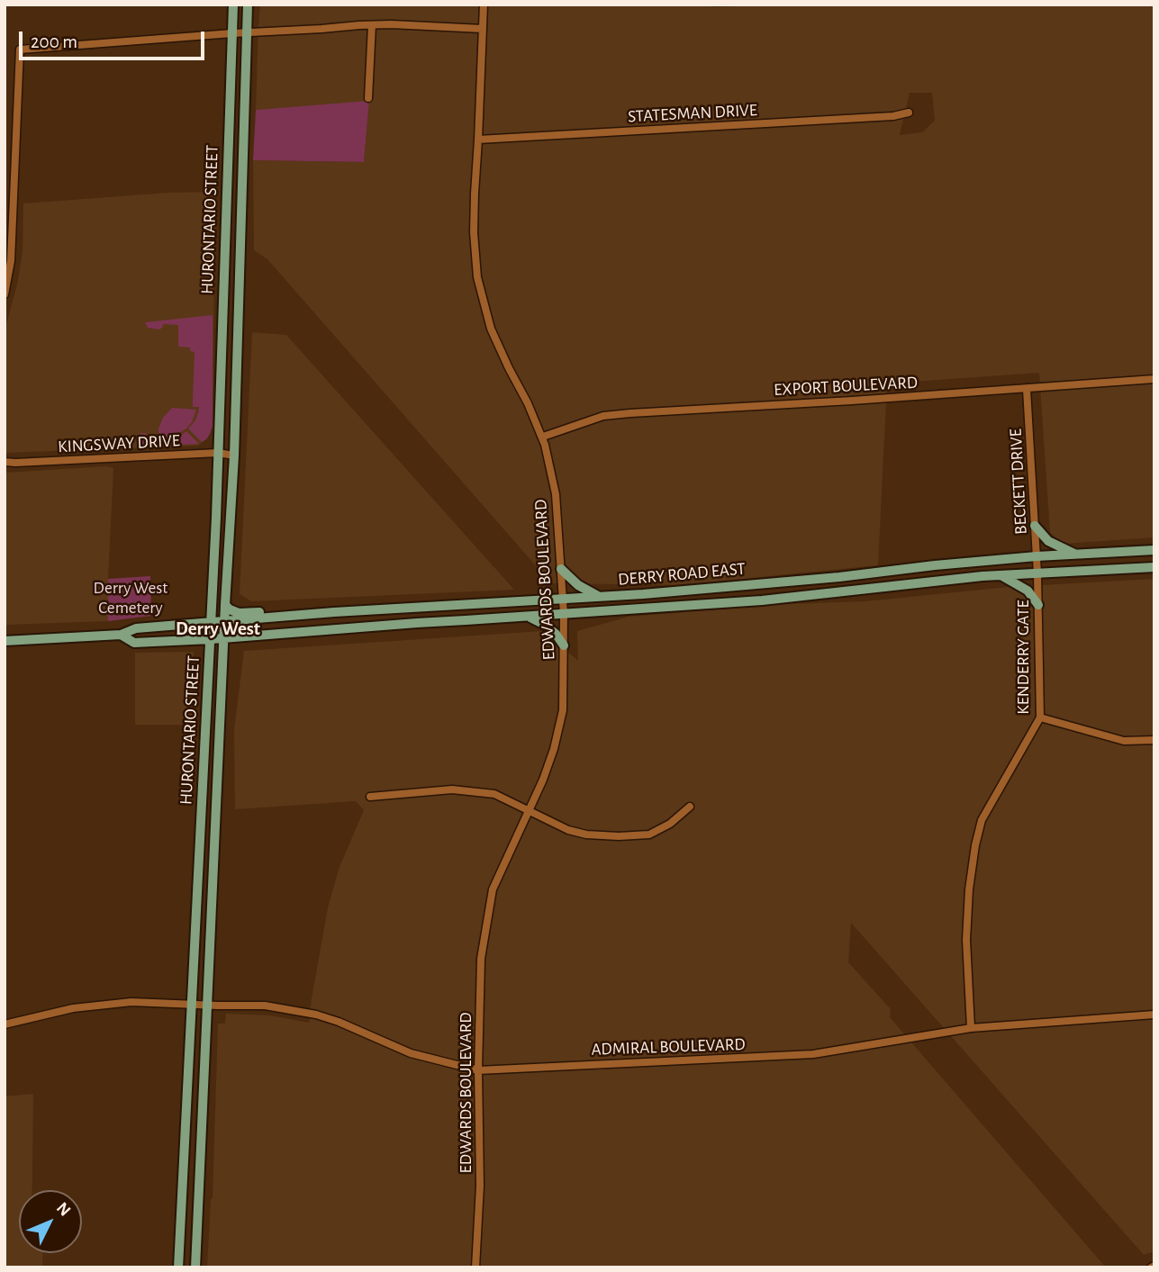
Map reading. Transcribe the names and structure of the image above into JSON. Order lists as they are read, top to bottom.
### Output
{
  "streets": {
    "main road": ["HURONTARIO STREET", "DERRY ROAD EAST"],
    "street": [
      "STATESMAN DRIVE",
      "EXPORT BOULEVARD",
      "KINGSWAY DRIVE",
      "BECKETT DRIVE",
      "EDWARDS BOULEVARD",
      "KENDERRY GATE",
      "ADMIRAL BOULEVARD"
    ]
  },
  "crossings": [
    ["STATESMAN DRIVE", "EDWARDS BOULEVARD"],
    ["HURONTARIO STREET", "KINGSWAY DRIVE"],
    ["HURONTARIO STREET", "DERRY ROAD EAST"],
    ["HURONTARIO STREET", "ADMIRAL BOULEVARD"],
    ["EXPORT BOULEVARD", "BECKETT DRIVE"],
    ["EXPORT BOULEVARD", "EDWARDS BOULEVARD"],
    ["BECKETT DRIVE", "DERRY ROAD EAST"],
    ["BECKETT DRIVE", "KENDERRY GATE"],
    ["DERRY ROAD EAST", "EDWARDS BOULEVARD"],
    ["DERRY ROAD EAST", "KENDERRY GATE"],
    ["EDWARDS BOULEVARD", "ADMIRAL BOULEVARD"],
    ["KENDERRY GATE", "ADMIRAL BOULEVARD"]
  ],
  "districts": ["Derry West"],
  "parks": ["Derry West Cemetery"],
  "scale_bar": "200 m",
  "north": "top right"
}
